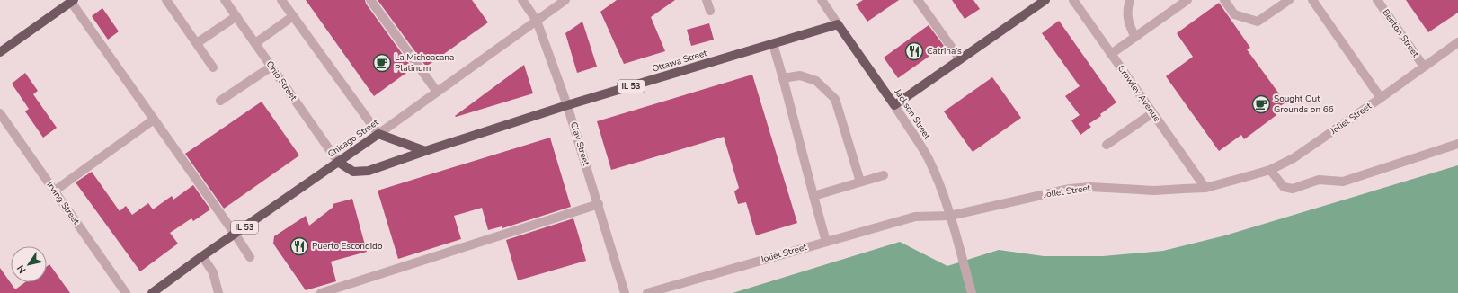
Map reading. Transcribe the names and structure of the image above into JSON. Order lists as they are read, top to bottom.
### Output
{
  "streets": {
    "main road": [
      "Ottawa Street",
      "IL 53",
      "Jackson Street",
      "Chicago Street"
    ],
    "street": [
      "Benton Street",
      "Ohio Street",
      "Crowley Avenue",
      "Joliet Street",
      "Clay Street",
      "Irving Street"
    ]
  },
  "crossings": [
    ["Benton Street", "Joliet Street"],
    ["Ottawa Street", "Ohio Street"],
    ["Ottawa Street", "Jackson Street"],
    ["Ottawa Street", "Chicago Street"],
    ["Ottawa Street", "Clay Street"],
    ["Ohio Street", "Chicago Street"],
    ["Crowley Avenue", "Joliet Street"],
    ["Jackson Street", "Joliet Street"],
    ["Chicago Street", "Clay Street"]
  ],
  "places": {
    "restaurant": ["Catrina’s", "Puerto Escondido"],
    "cafe": ["La Michoacana Platinum", "Sought Out Grounds on 66"]
  },
  "north": "bottom left"
}
